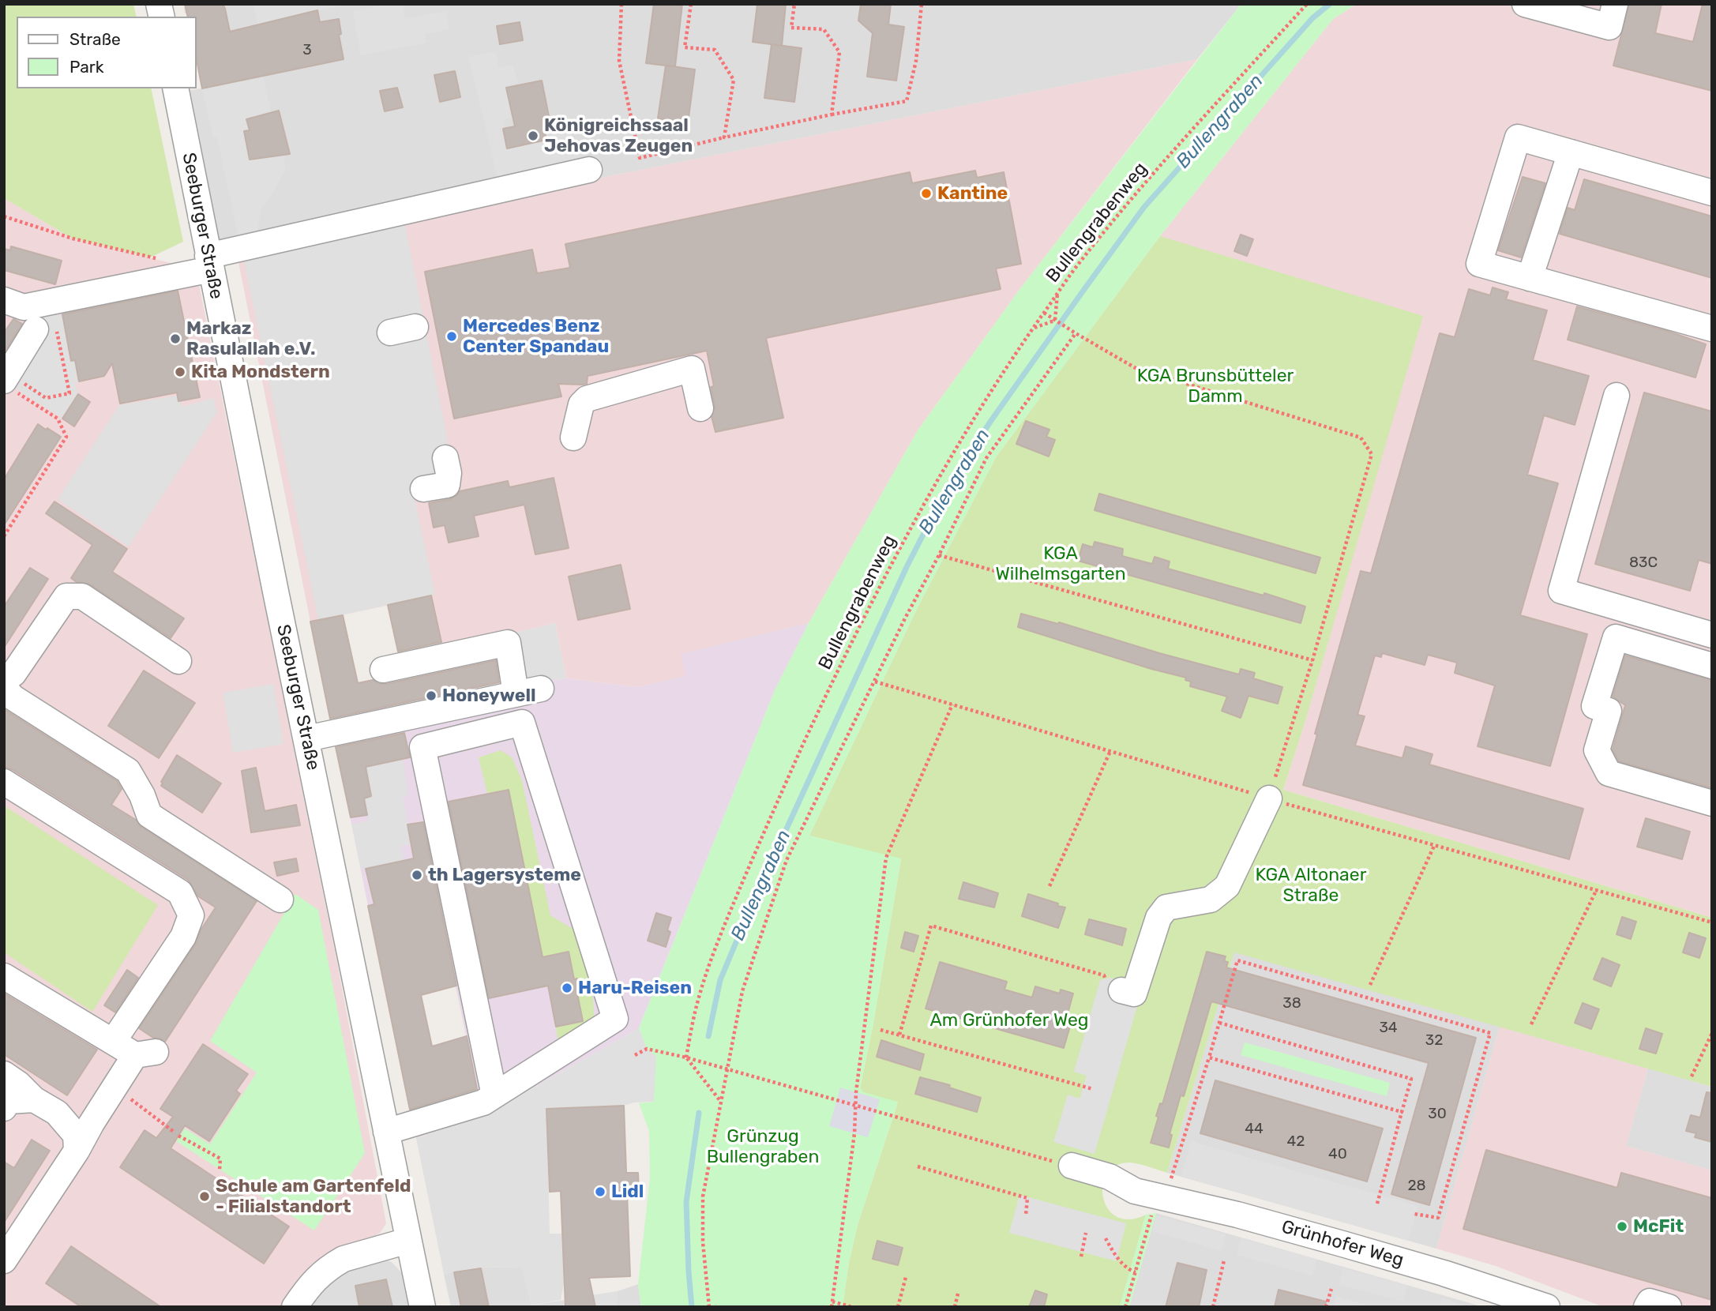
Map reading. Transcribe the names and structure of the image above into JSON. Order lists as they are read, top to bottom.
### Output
{
  "streets": {
    "street": ["Seeburger Straße", "Grünhofer Weg"],
    "path": ["Bullengrabenweg"]
  },
  "water": ["Bullengraben"],
  "parks": [
    "KGA Brunsbütteler Damm",
    "KGA Wilhelmsgarten",
    "KGA Altonaer Straße",
    "Am Grünhofer Weg",
    "Grünzug Bullengraben"
  ],
  "places": [
    "Königreichssaal Jehovas Zeugen",
    "Kantine",
    "Mercedes Benz Center Spandau",
    "Markaz Rasulallah e.V.",
    "Kita Mondstern",
    "Honeywell",
    "th Lagersysteme",
    "Haru-Reisen",
    "Lidl",
    "Schule am Gartenfeld - Filialstandort",
    "McFit"
  ],
  "house_numbers": [
    "3",
    "83C",
    "38",
    "34",
    "32",
    "30",
    "44",
    "42",
    "40",
    "28"
  ],
  "legend": ["Straße", "Park"]
}
